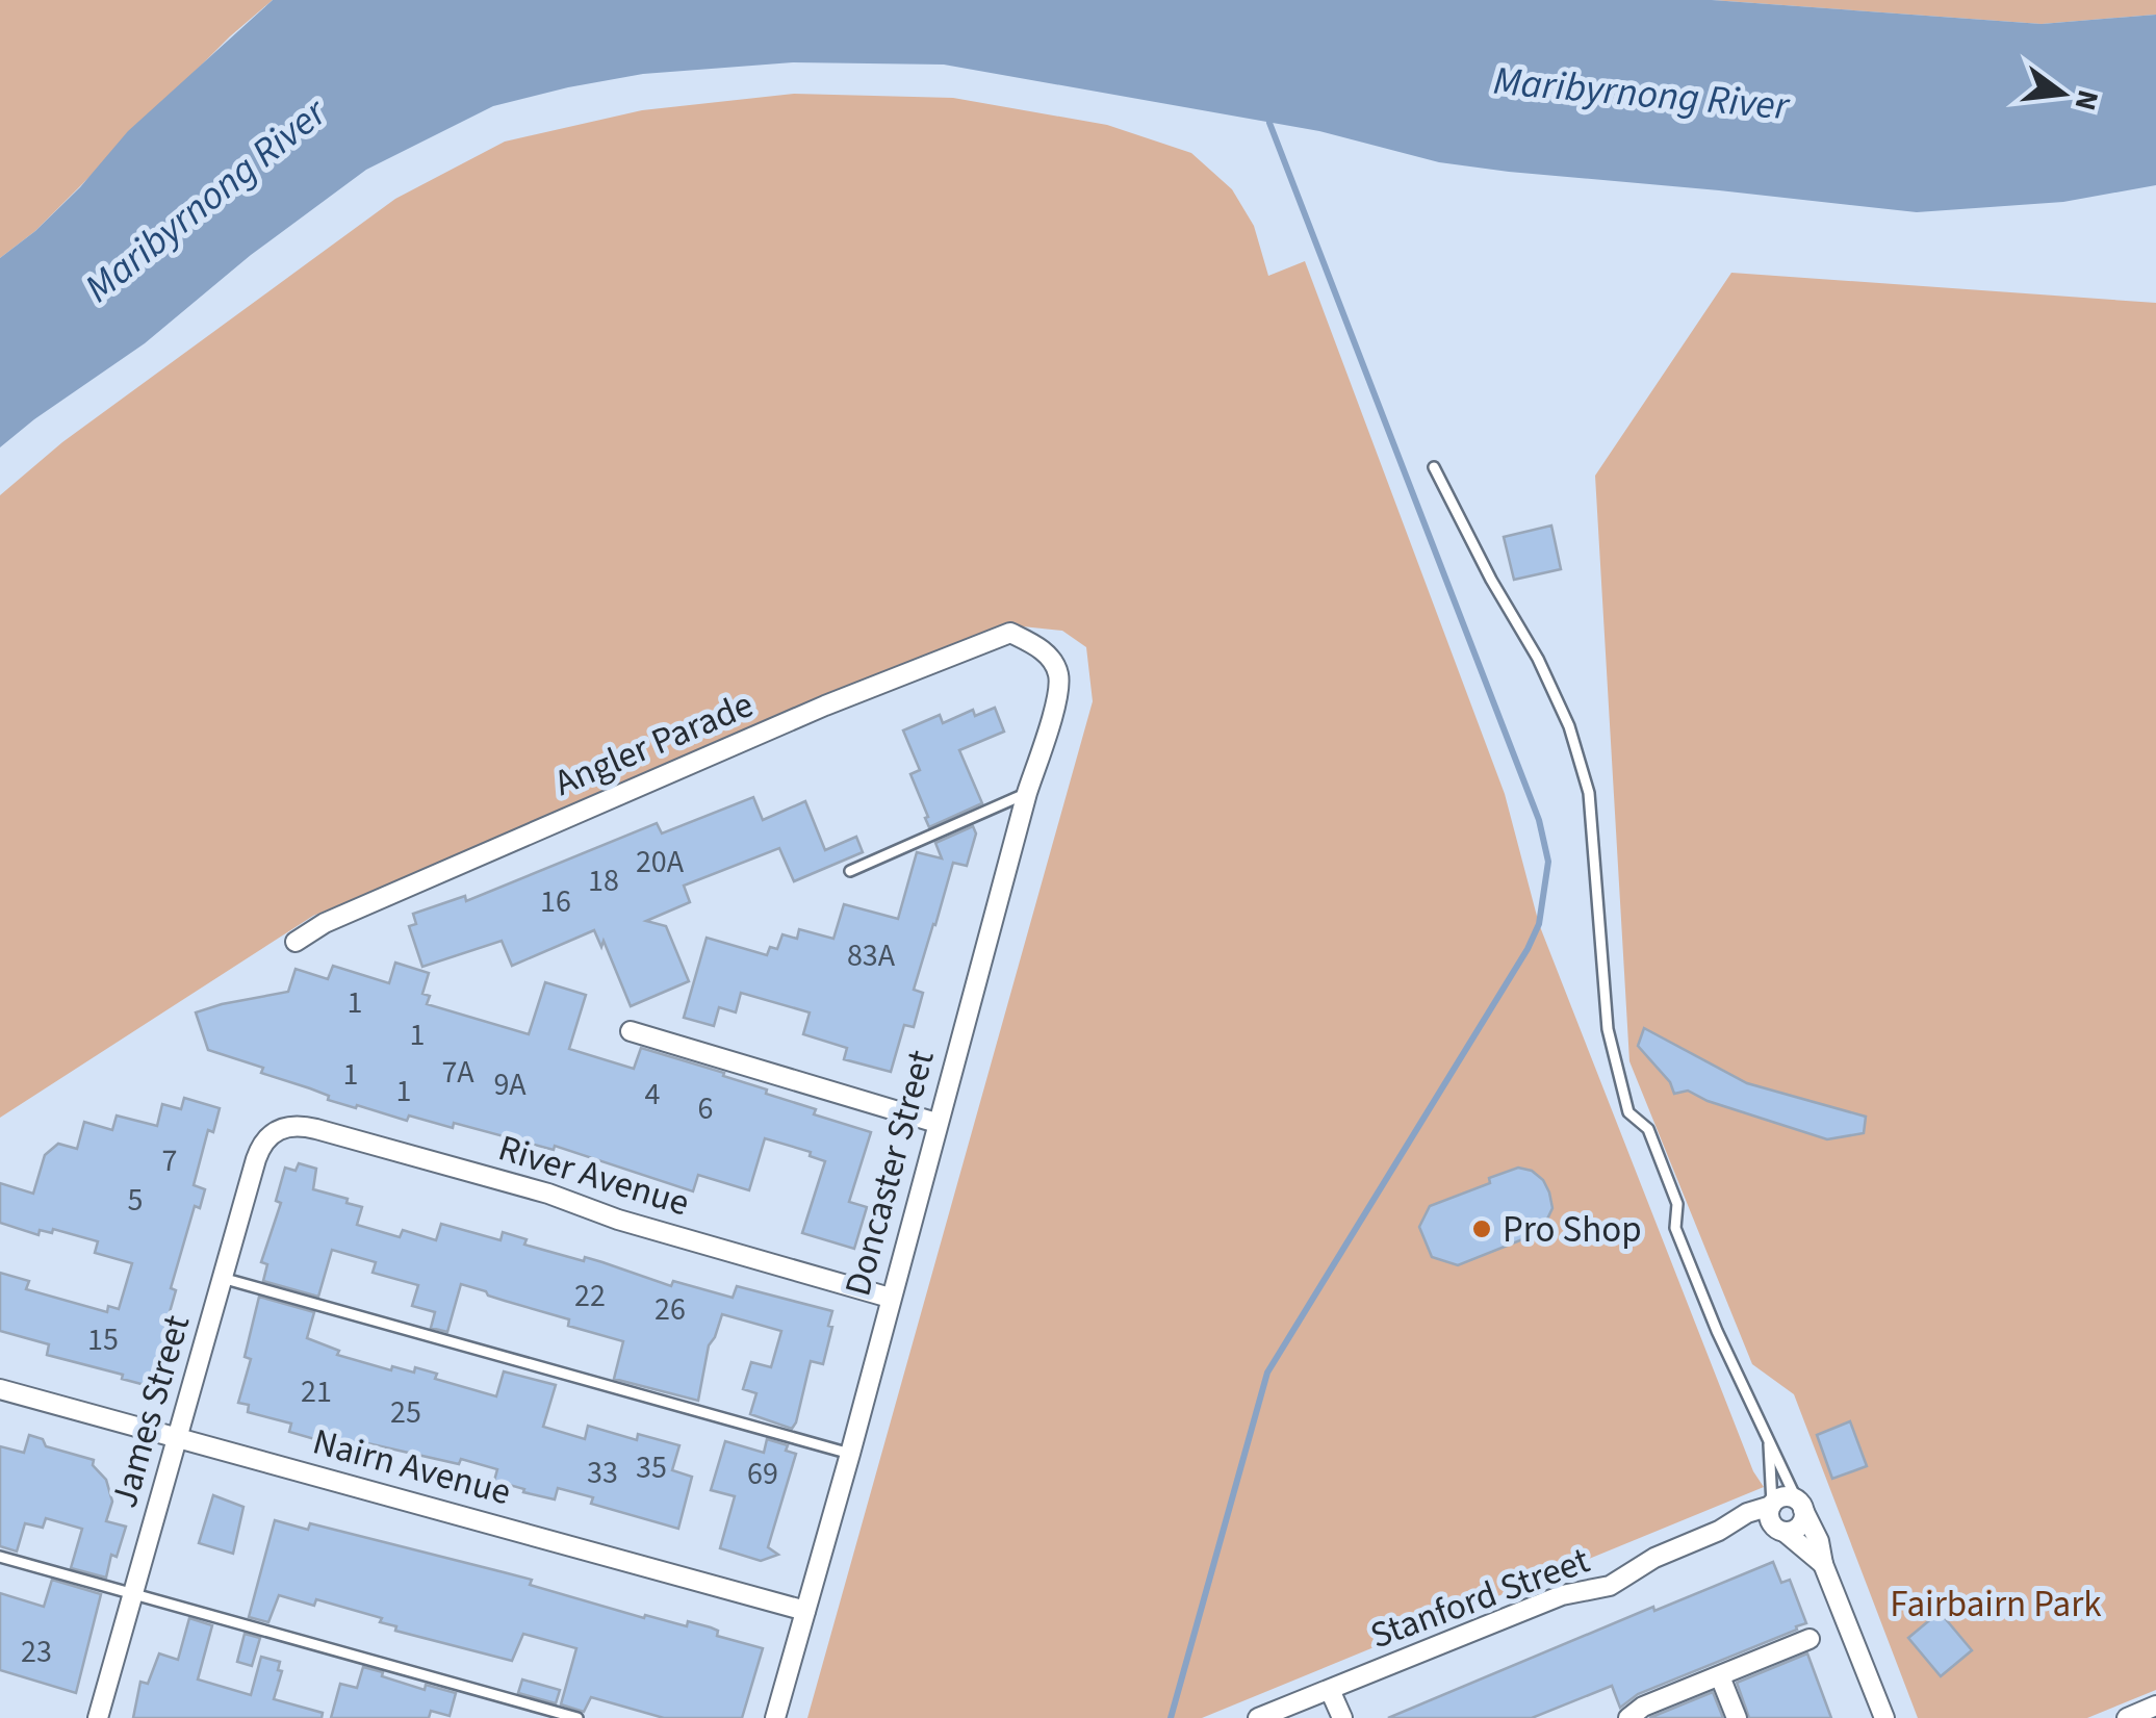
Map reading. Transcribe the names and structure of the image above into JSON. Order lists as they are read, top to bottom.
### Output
{
  "streets": {
    "street": [
      "Angler Parade",
      "Doncaster Street",
      "River Avenue",
      "James Street",
      "Nairn Avenue",
      "Stanford Street"
    ]
  },
  "crossings": [
    ["Angler Parade", "Doncaster Street"],
    ["Doncaster Street", "River Avenue"],
    ["Doncaster Street", "Nairn Avenue"],
    ["River Avenue", "James Street"],
    ["James Street", "Nairn Avenue"]
  ],
  "water": ["Maribyrnong River"],
  "parks": ["Fairbairn Park"],
  "places": ["Pro Shop"],
  "house_numbers": [
    "20A",
    "18",
    "16",
    "83A",
    "1",
    "1",
    "7A",
    "1",
    "9A",
    "1",
    "4",
    "6",
    "7",
    "5",
    "22",
    "26",
    "15",
    "21",
    "25",
    "35",
    "33",
    "69",
    "23"
  ],
  "north": "right"
}
